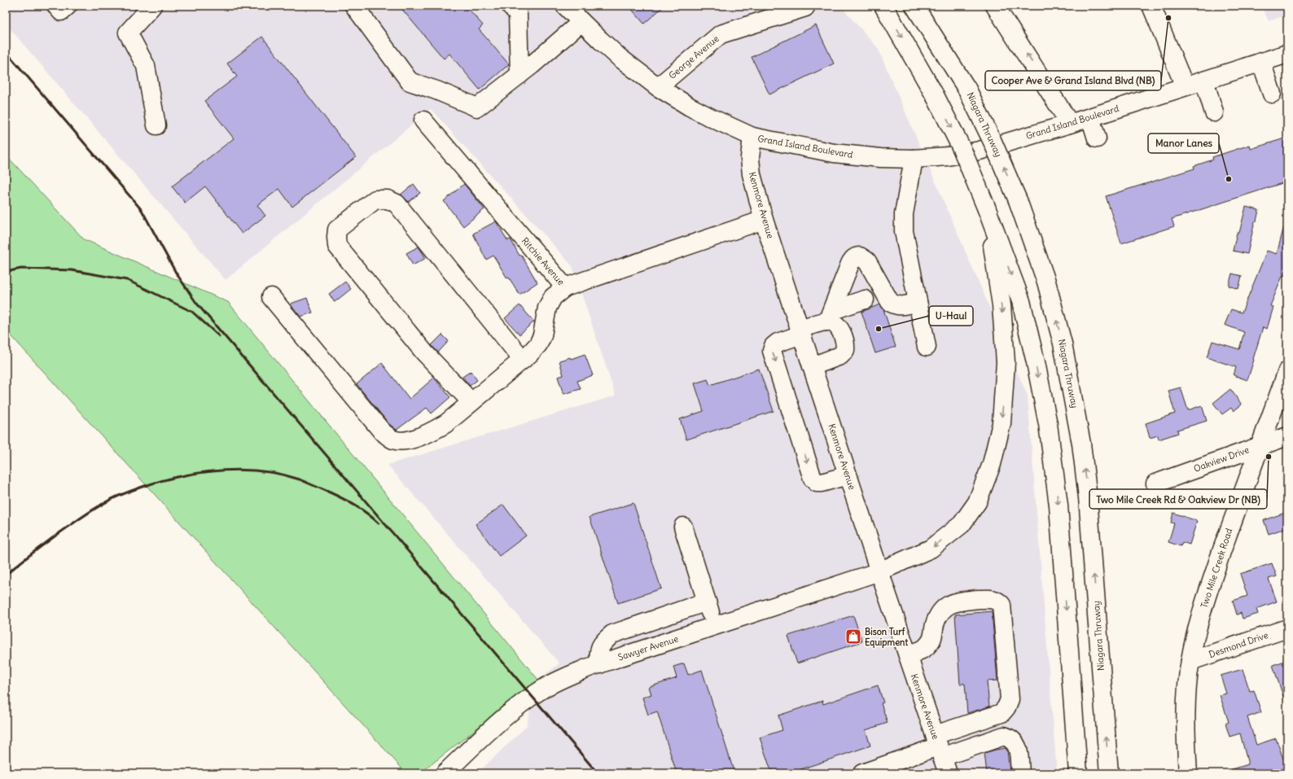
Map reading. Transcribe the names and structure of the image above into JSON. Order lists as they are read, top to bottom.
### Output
{
  "streets": {
    "main road": [
      "George Avenue",
      "Grand Island Boulevard",
      "Niagara Thruway",
      "Kenmore Avenue",
      "Ritchie Avenue",
      "Oakview Drive",
      "Two Mile Creek Road",
      "Desmond Drive",
      "Sawyer Avenue"
    ]
  },
  "crossings": [
    ["George Avenue", "Grand Island Boulevard"],
    ["Grand Island Boulevard", "Kenmore Avenue"],
    ["Kenmore Avenue", "Ritchie Avenue"],
    ["Kenmore Avenue", "Sawyer Avenue"],
    ["Oakview Drive", "Two Mile Creek Road"],
    ["Two Mile Creek Road", "Desmond Drive"]
  ],
  "one_way": ["Sawyer Avenue"],
  "places": {
    "other": [
      "Cooper Ave & Grand Island Blvd (NB)",
      "Manor Lanes",
      "U-Haul",
      "Two Mile Creek Rd & Oakview Dr (NB)"
    ],
    "shop": ["Bison Turf Equipment"]
  }
}
